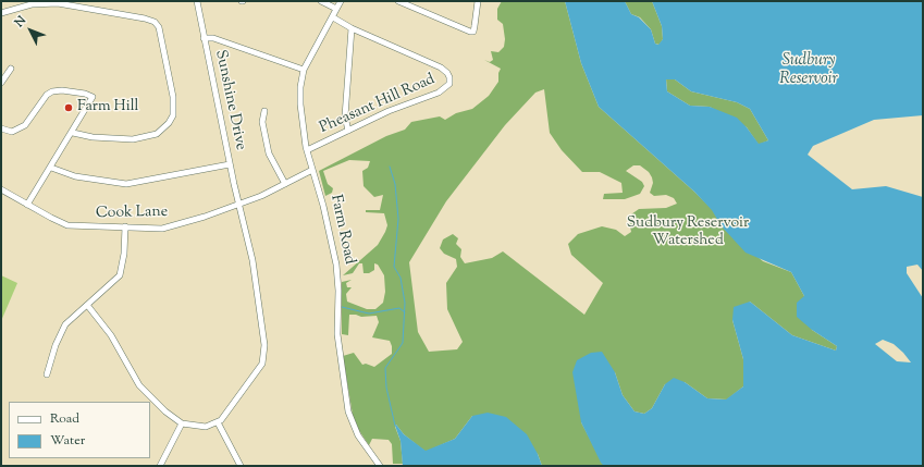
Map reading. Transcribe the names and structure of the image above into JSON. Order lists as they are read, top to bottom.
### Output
{
  "streets": {
    "street": [
      "Sunshine Drive",
      "Pheasant Hill Road",
      "Cook Lane",
      "Farm Road"
    ]
  },
  "crossings": [
    ["Sunshine Drive", "Cook Lane"],
    ["Pheasant Hill Road", "Farm Road"],
    ["Cook Lane", "Farm Road"]
  ],
  "water": ["Sudbury Reservoir"],
  "parks": ["Sudbury Reservoir Watershed"],
  "places": ["Farm Hill"],
  "legend": ["Road", "Water"],
  "north": "top left"
}
